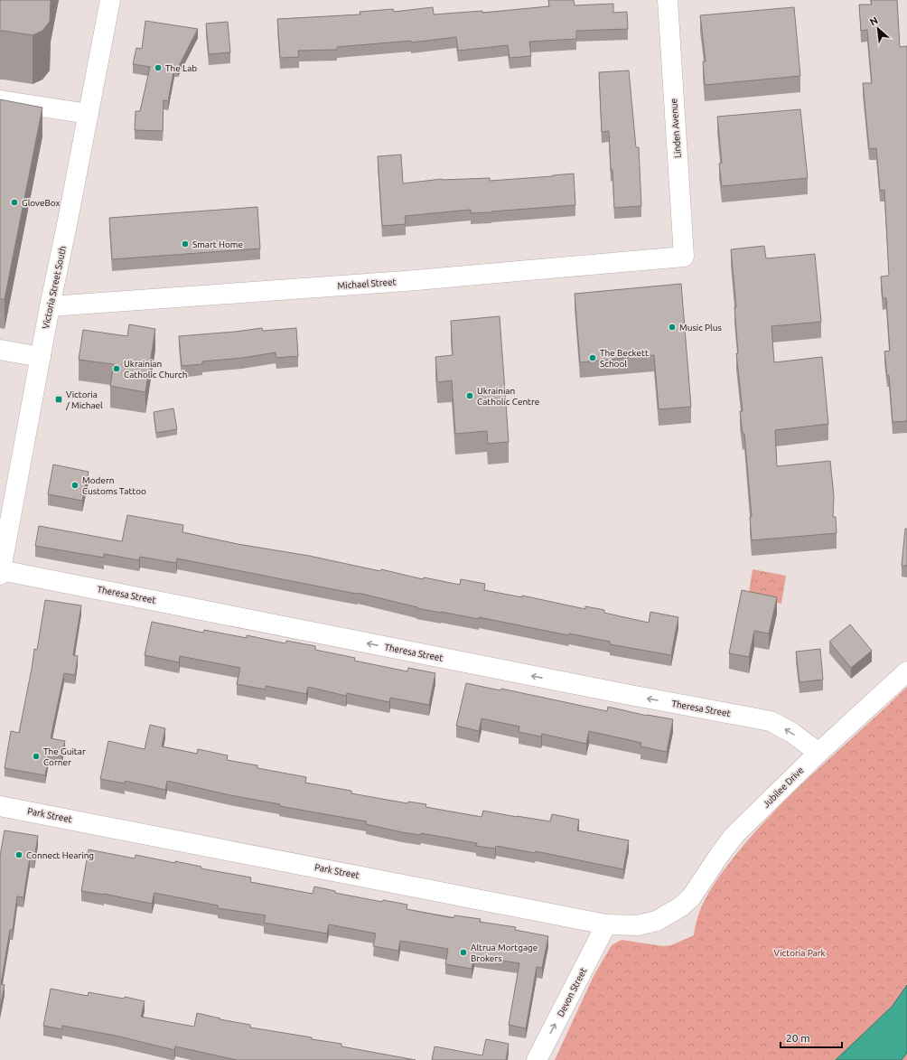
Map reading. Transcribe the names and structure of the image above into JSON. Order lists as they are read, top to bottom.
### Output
{
  "streets": {
    "street": [
      "Linden Avenue",
      "Michael Street",
      "Victoria Street South",
      "Theresa Street",
      "Jubilee Drive",
      "Park Street",
      "Devon Street"
    ]
  },
  "crossings": [
    ["Linden Avenue", "Michael Street"],
    ["Michael Street", "Victoria Street South"],
    ["Victoria Street South", "Theresa Street"],
    ["Theresa Street", "Jubilee Drive"],
    ["Jubilee Drive", "Park Street"],
    ["Park Street", "Devon Street"]
  ],
  "one_way": ["Theresa Street", "Devon Street"],
  "parks": ["Victoria Park"],
  "places": {
    "other": [
      "The Lab",
      "GloveBox",
      "Smart Home",
      "Music Plus",
      "The Beckett School",
      "Ukrainian Catholic Church",
      "Ukrainian Catholic Centre",
      "Modern Customs Tattoo",
      "The Guitar Corner",
      "Connect Hearing",
      "Altrua Mortgage Brokers"
    ],
    "transit": ["Victoria / Michael"]
  },
  "scale_bar": "20 m",
  "north": "top left"
}
